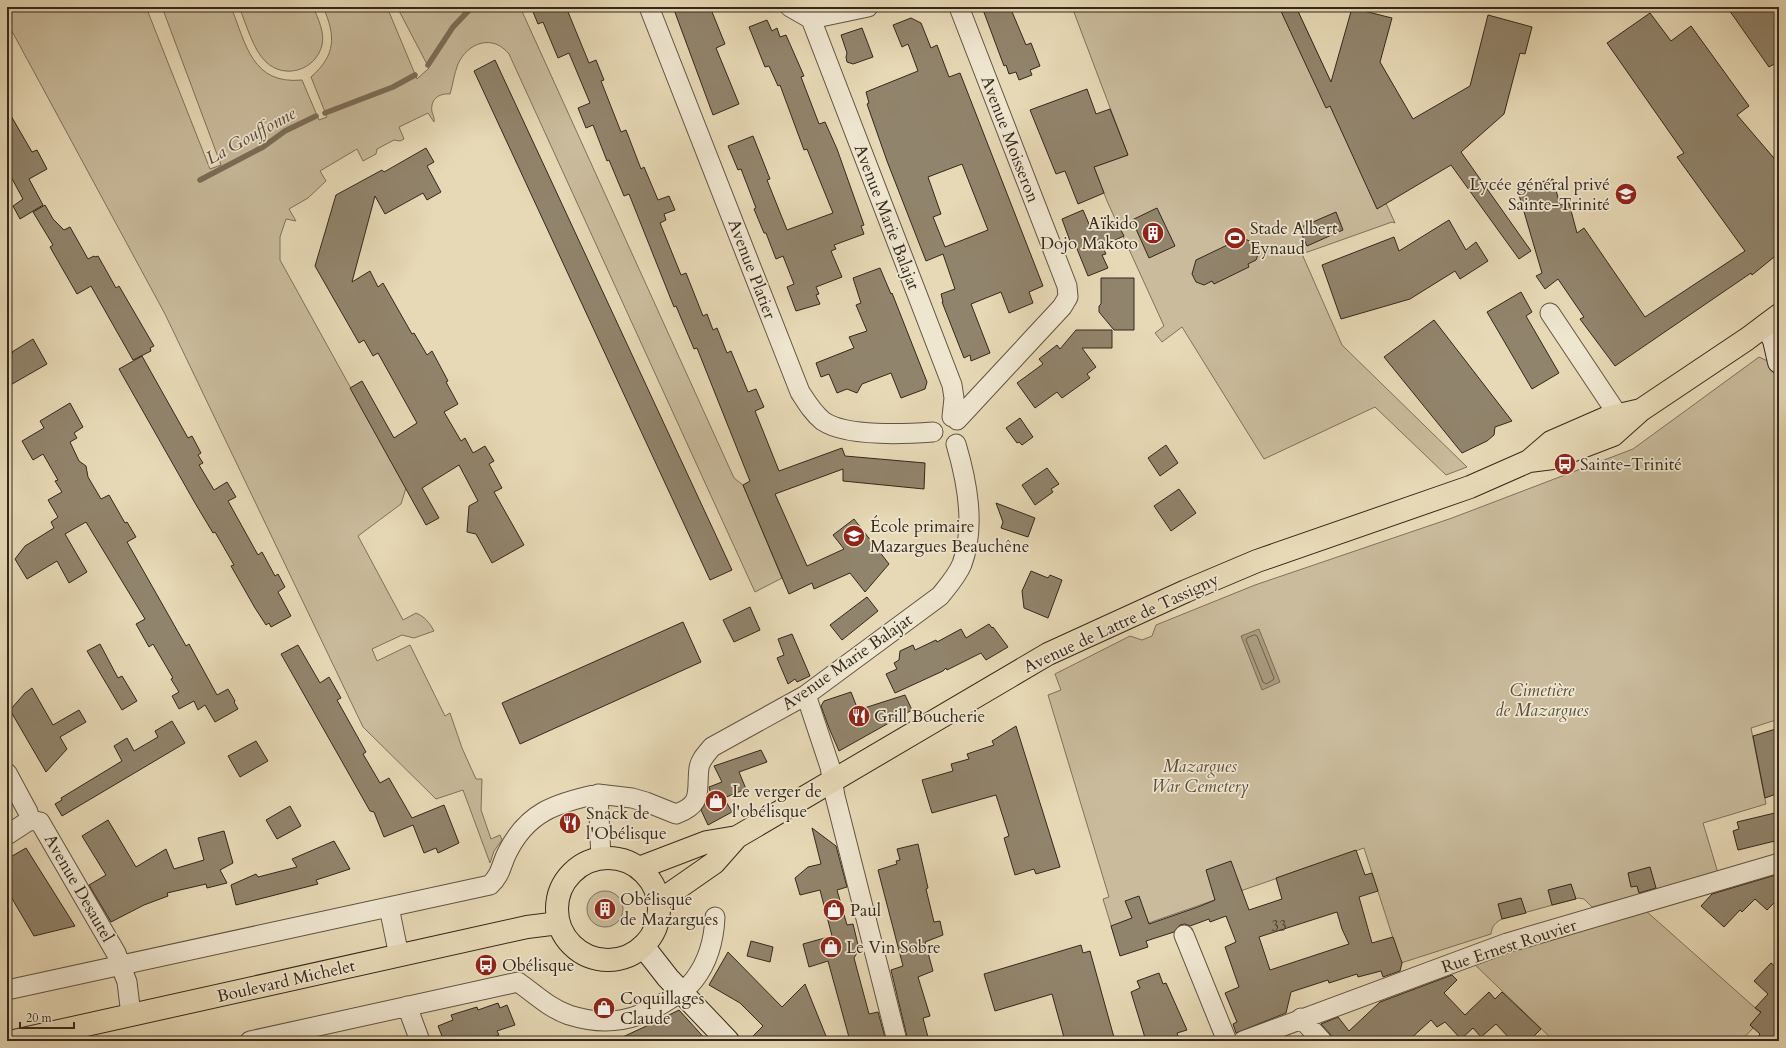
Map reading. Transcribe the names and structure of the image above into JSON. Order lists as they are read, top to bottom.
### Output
{
  "streets": {
    "main road": ["Avenue de Lattre de Tassigny", "Boulevard Michelet"],
    "street": [
      "Avenue Moisseron",
      "Avenue Marie Balajat",
      "Avenue Platier",
      "Avenue Desautel",
      "Rue Ernest Rouvier"
    ]
  },
  "crossings": [
    ["Avenue Moisseron", "Avenue Marie Balajat"],
    ["Avenue Moisseron", "Avenue Platier"],
    ["Avenue Marie Balajat", "Avenue Platier"],
    ["Avenue de Lattre de Tassigny", "Boulevard Michelet"],
    ["Avenue Desautel", "Boulevard Michelet"]
  ],
  "water": ["La Gouffonne"],
  "parks": ["Cimetière de Mazargues", "Mazargues War Cemetery"],
  "places": {
    "school or university": ["Lycée général privé Sainte-Trinité", "École primaire Mazargues Beauchêne"],
    "building": ["Aïkido Dojo Makoto", "Obélisque de Mazargues"],
    "sports": ["Stade Albert Eynaud"],
    "bus stop": ["Sainte-Trinité", "Obélisque"],
    "restaurant": ["Grill Boucherie", "Snack de l'Obélisque"],
    "shop": [
      "Le verger de l'obélisque",
      "Paul",
      "Le Vin Sobre",
      "Coquillages Claude"
    ]
  },
  "house_numbers": ["33"],
  "scale_bar": "20 m"
}
